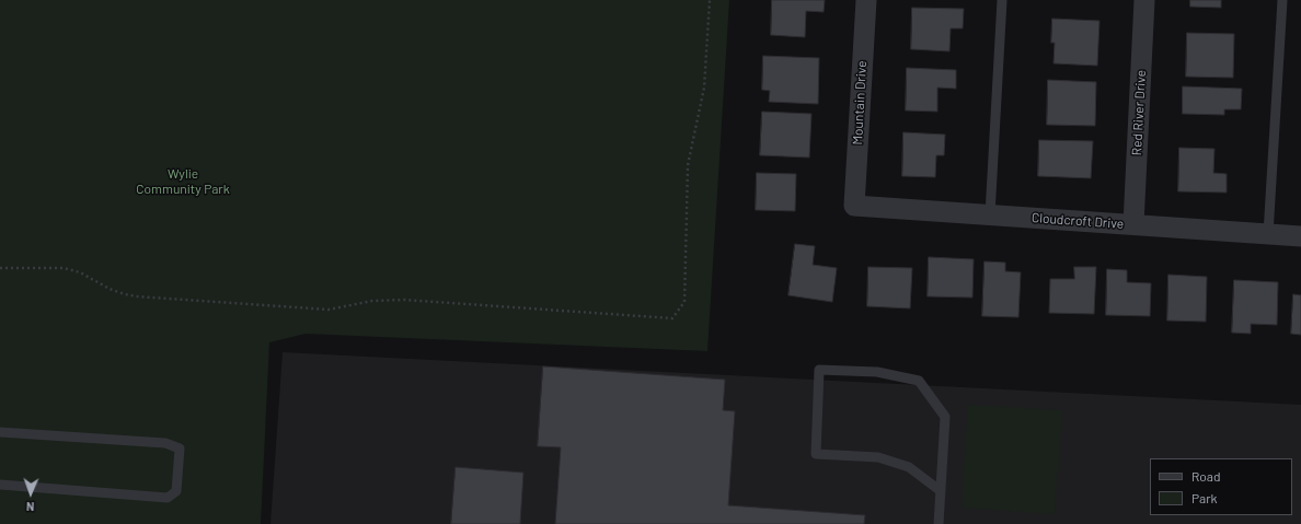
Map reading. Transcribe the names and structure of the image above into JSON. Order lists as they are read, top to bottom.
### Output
{
  "streets": {
    "street": ["Mountain Drive", "Red River Drive", "Cloudcroft Drive"]
  },
  "crossings": [
    ["Mountain Drive", "Cloudcroft Drive"],
    ["Red River Drive", "Cloudcroft Drive"]
  ],
  "parks": ["Wylie Community Park"],
  "legend": ["Road", "Park"],
  "north": "bottom"
}
